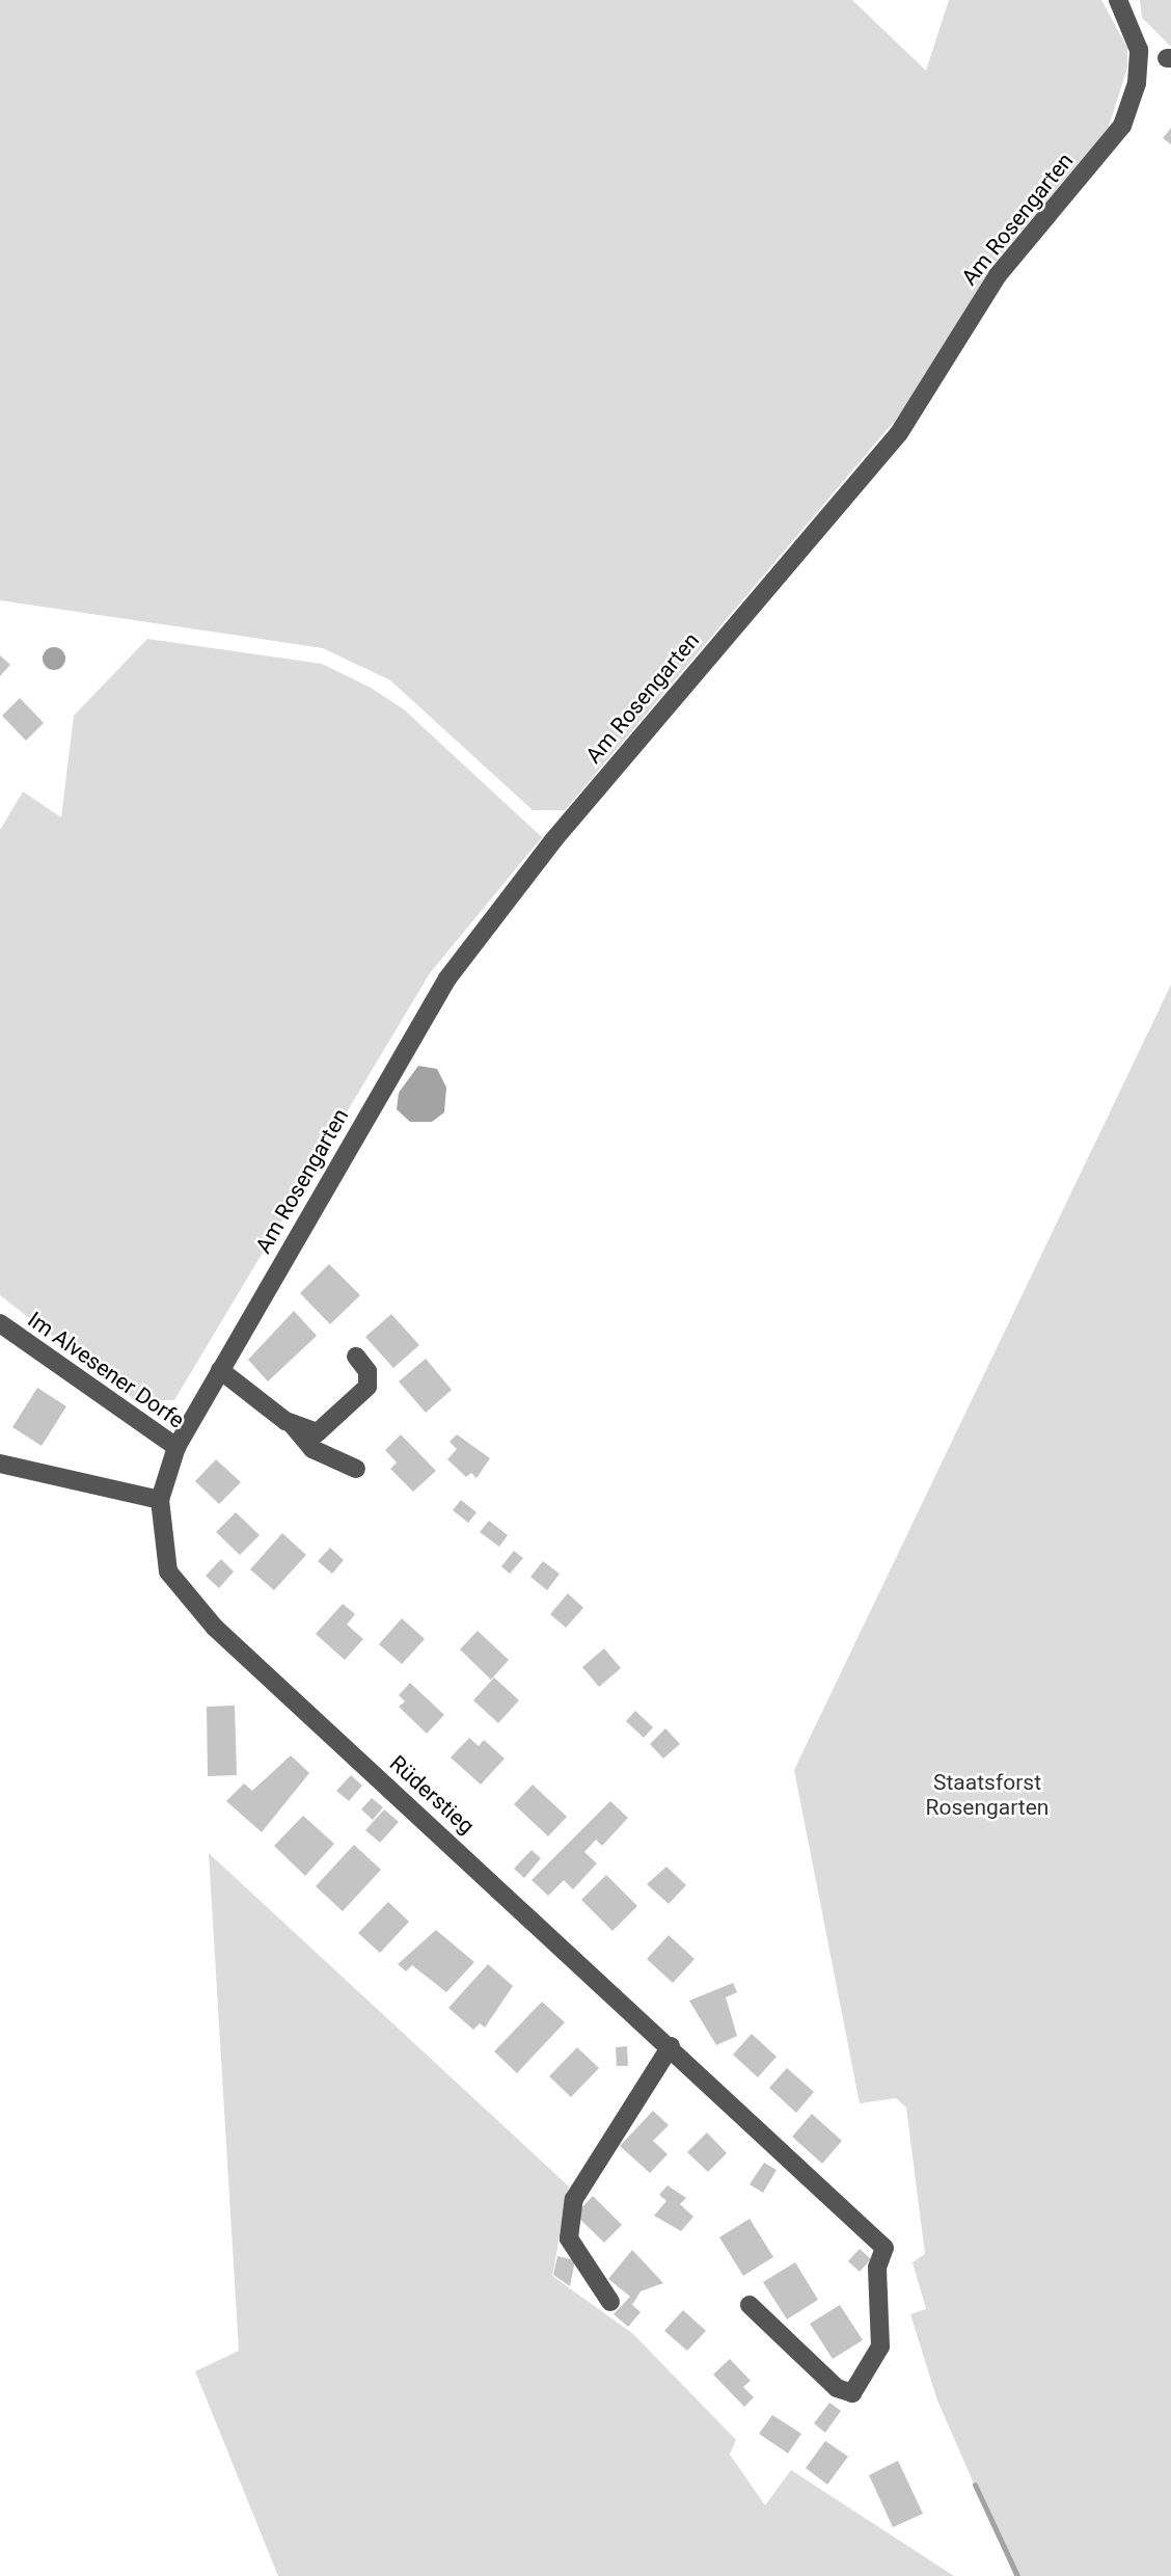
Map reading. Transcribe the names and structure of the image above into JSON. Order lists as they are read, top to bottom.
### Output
{
  "streets": {
    "street": ["Am Rosengarten", "Im Alvesener Dorfe", "Rüderstieg"]
  },
  "crossings": [
    ["Am Rosengarten", "Im Alvesener Dorfe"],
    ["Im Alvesener Dorfe", "Rüderstieg"]
  ],
  "parks": ["Staatsforst Rosengarten"]
}
